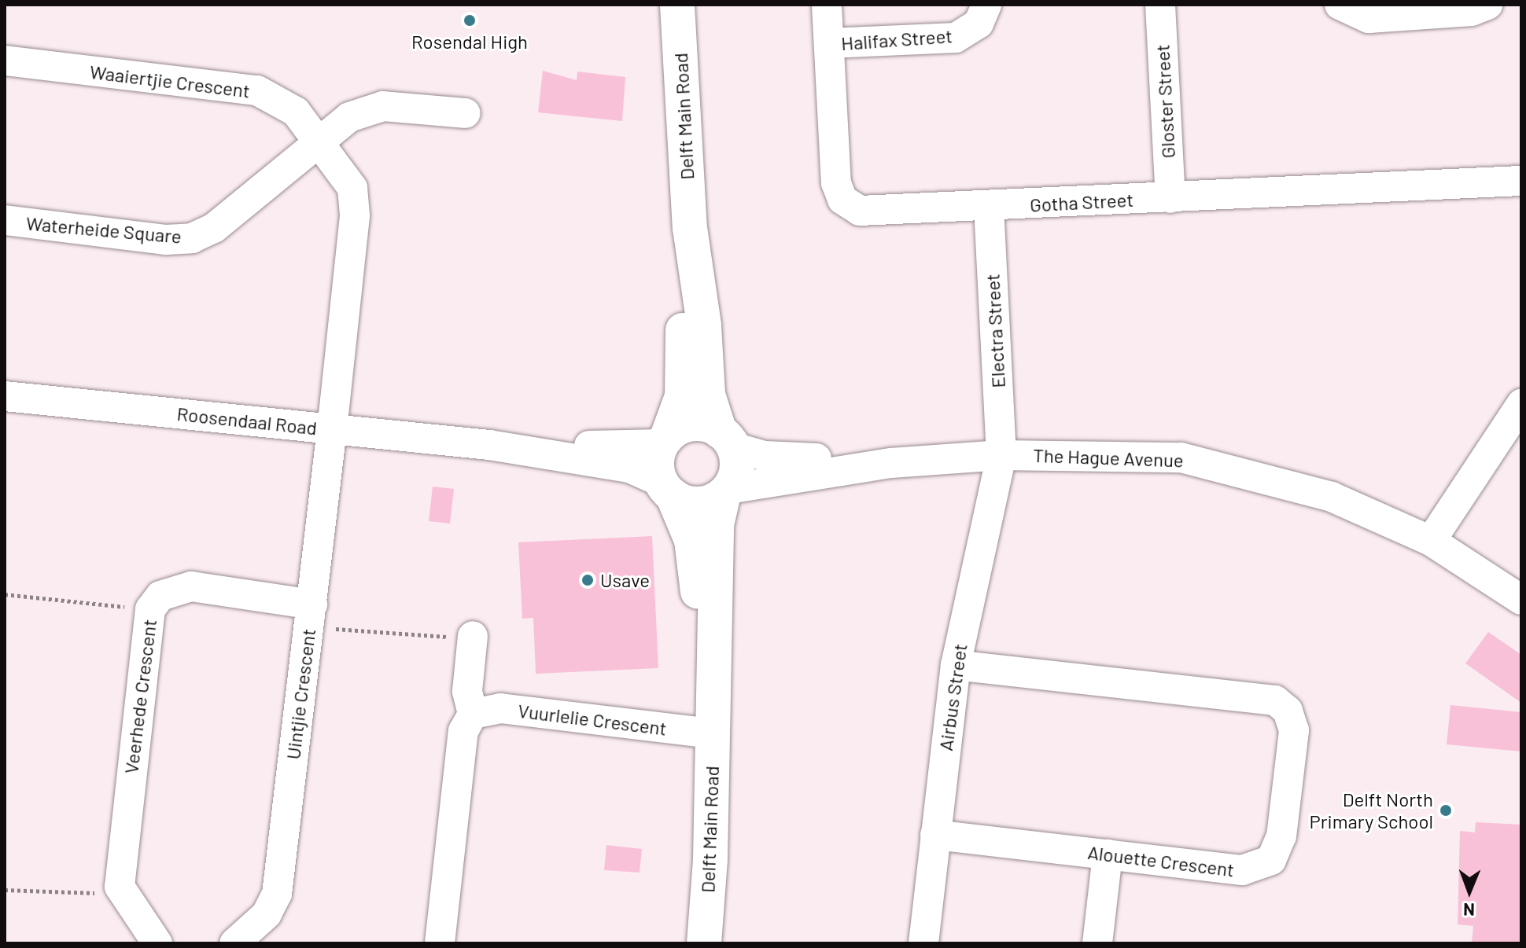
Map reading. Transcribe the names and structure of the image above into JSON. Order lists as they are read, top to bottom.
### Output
{
  "streets": {
    "street": [
      "Halifax Street",
      "Waaiertjie Crescent",
      "Gloster Street",
      "Delft Main Road",
      "Gotha Street",
      "Waterheide Square",
      "Electra Street",
      "Roosendaal Road",
      "The Hague Avenue",
      "Uintjie Crescent",
      "Veerhede Crescent",
      "Airbus Street",
      "Vuurlelie Crescent",
      "Alouette Crescent"
    ]
  },
  "crossings": [
    ["Halifax Street", "Gotha Street"],
    ["Waaiertjie Crescent", "Waterheide Square"],
    ["Waaiertjie Crescent", "Roosendaal Road"],
    ["Waaiertjie Crescent", "Uintjie Crescent"],
    ["Gloster Street", "Gotha Street"],
    ["Delft Main Road", "Roosendaal Road"],
    ["Delft Main Road", "The Hague Avenue"],
    ["Delft Main Road", "Vuurlelie Crescent"],
    ["Gotha Street", "Electra Street"],
    ["Electra Street", "The Hague Avenue"],
    ["Electra Street", "Airbus Street"],
    ["Roosendaal Road", "The Hague Avenue"],
    ["Roosendaal Road", "Uintjie Crescent"],
    ["The Hague Avenue", "Airbus Street"],
    ["Uintjie Crescent", "Veerhede Crescent"],
    ["Airbus Street", "Alouette Crescent"]
  ],
  "places": ["Rosendal High", "Usave", "Delft North Primary School"],
  "north": "bottom"
}
